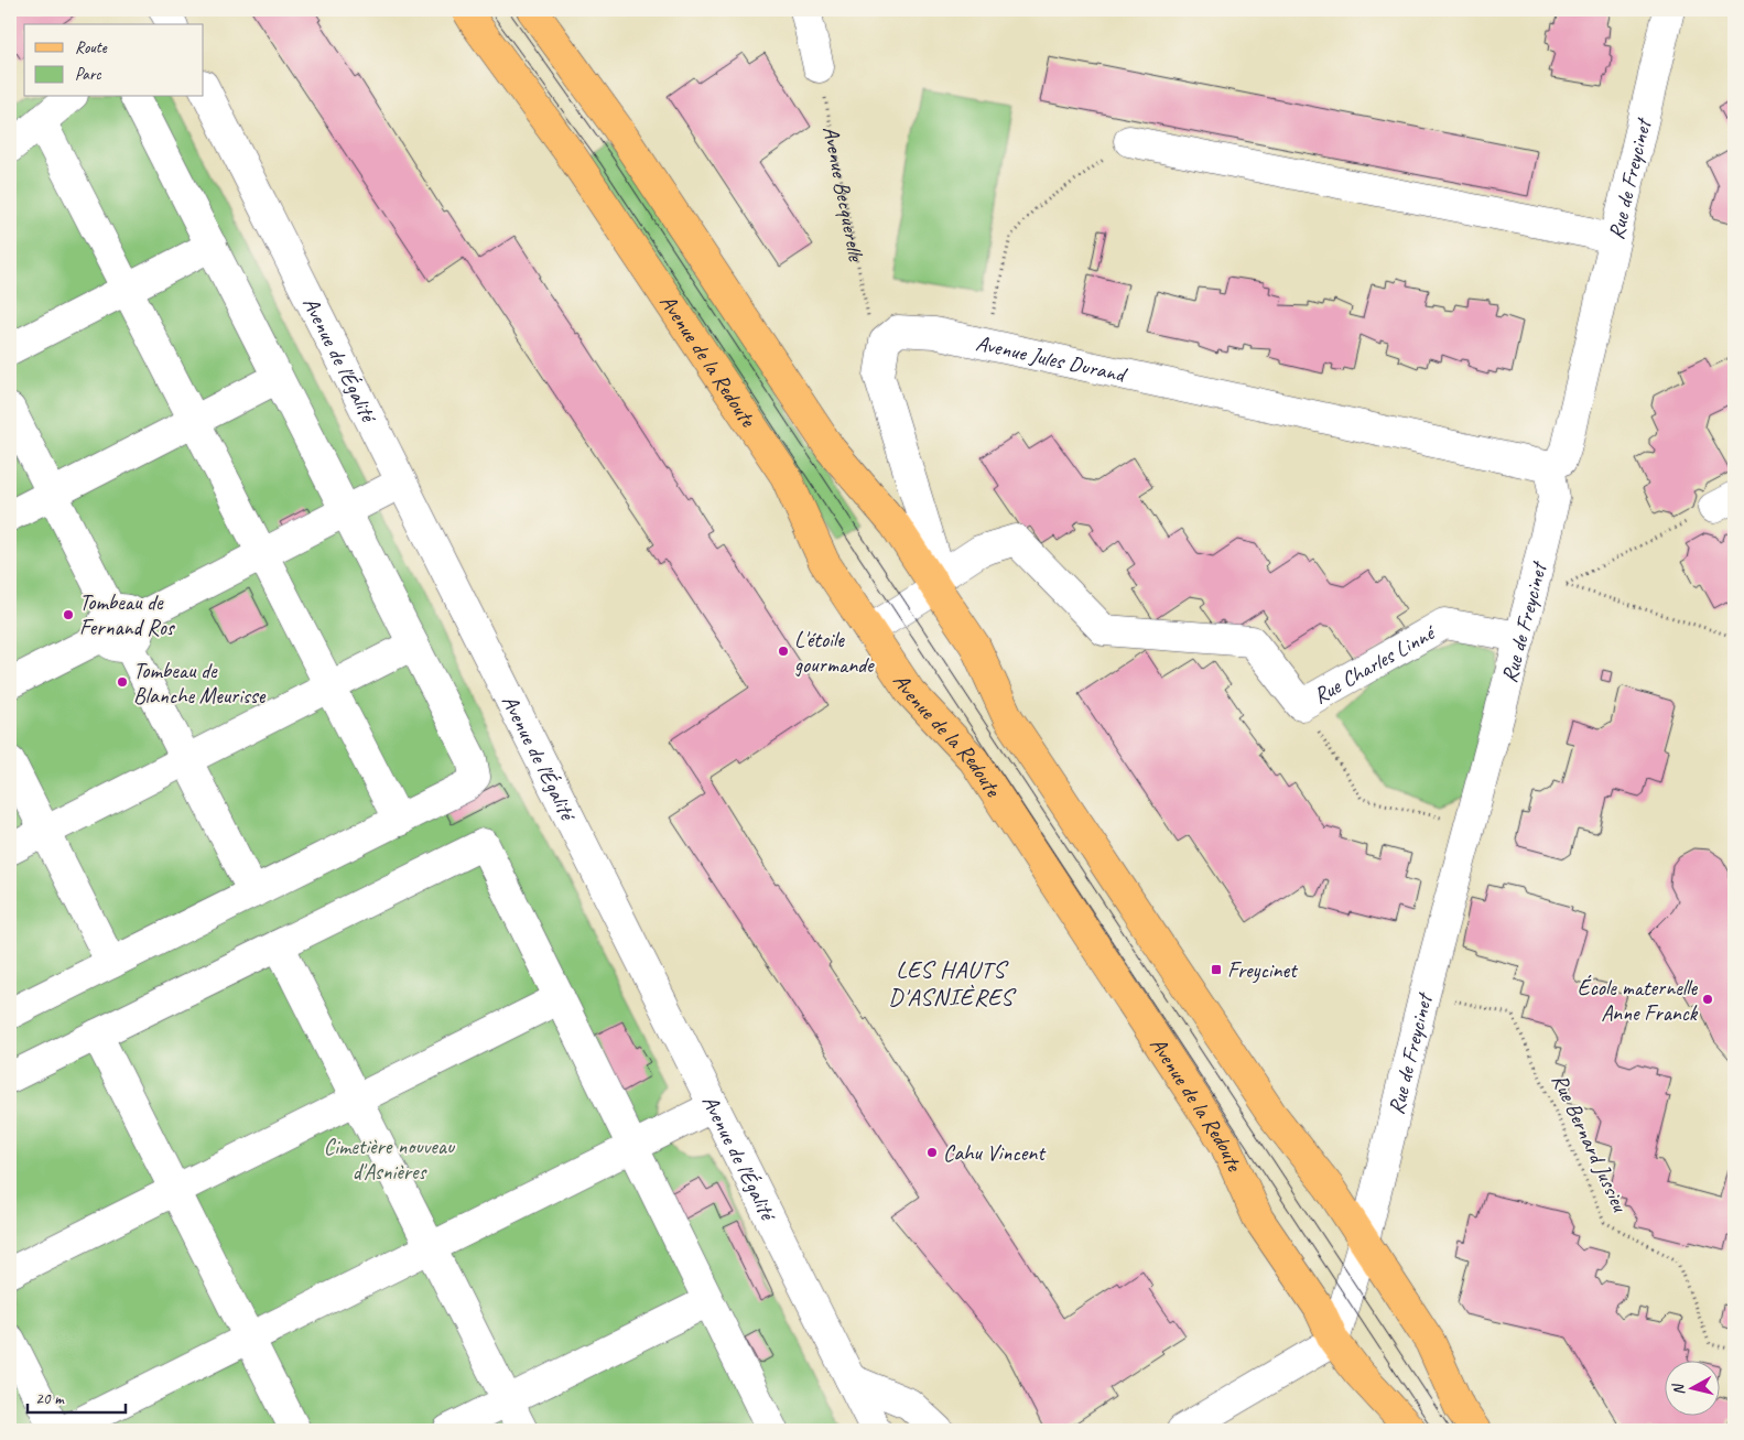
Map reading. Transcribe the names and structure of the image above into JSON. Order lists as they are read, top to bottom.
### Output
{
  "streets": {
    "main road": ["Avenue de la Redoute"],
    "street": [
      "Rue de Freycinet",
      "Avenue de l'Égalité",
      "Avenue Jules Durand",
      "Rue Charles Linné"
    ],
    "path": ["Avenue Becquerelle", "Rue Bernard Jussieu"]
  },
  "crossings": [
    ["Rue de Freycinet", "Avenue Jules Durand"],
    ["Rue de Freycinet", "Avenue de la Redoute"],
    ["Rue de Freycinet", "Rue Charles Linné"],
    ["Rue de Freycinet", "Rue Bernard Jussieu"],
    ["Avenue Jules Durand", "Rue Charles Linné"]
  ],
  "districts": ["LES HAUTS D'ASNIÈRES"],
  "parks": ["Cimetière nouveau d'Asnières"],
  "places": {
    "other": [
      "Tombeau de Fernand Ros",
      "L'étoile gourmande",
      "Tombeau de Blanche Meurisse",
      "École maternelle Anne Franck",
      "Cahu Vincent"
    ],
    "transit": ["Freycinet"]
  },
  "legend": ["Route", "Parc"],
  "scale_bar": "20 m",
  "north": "left"
}
